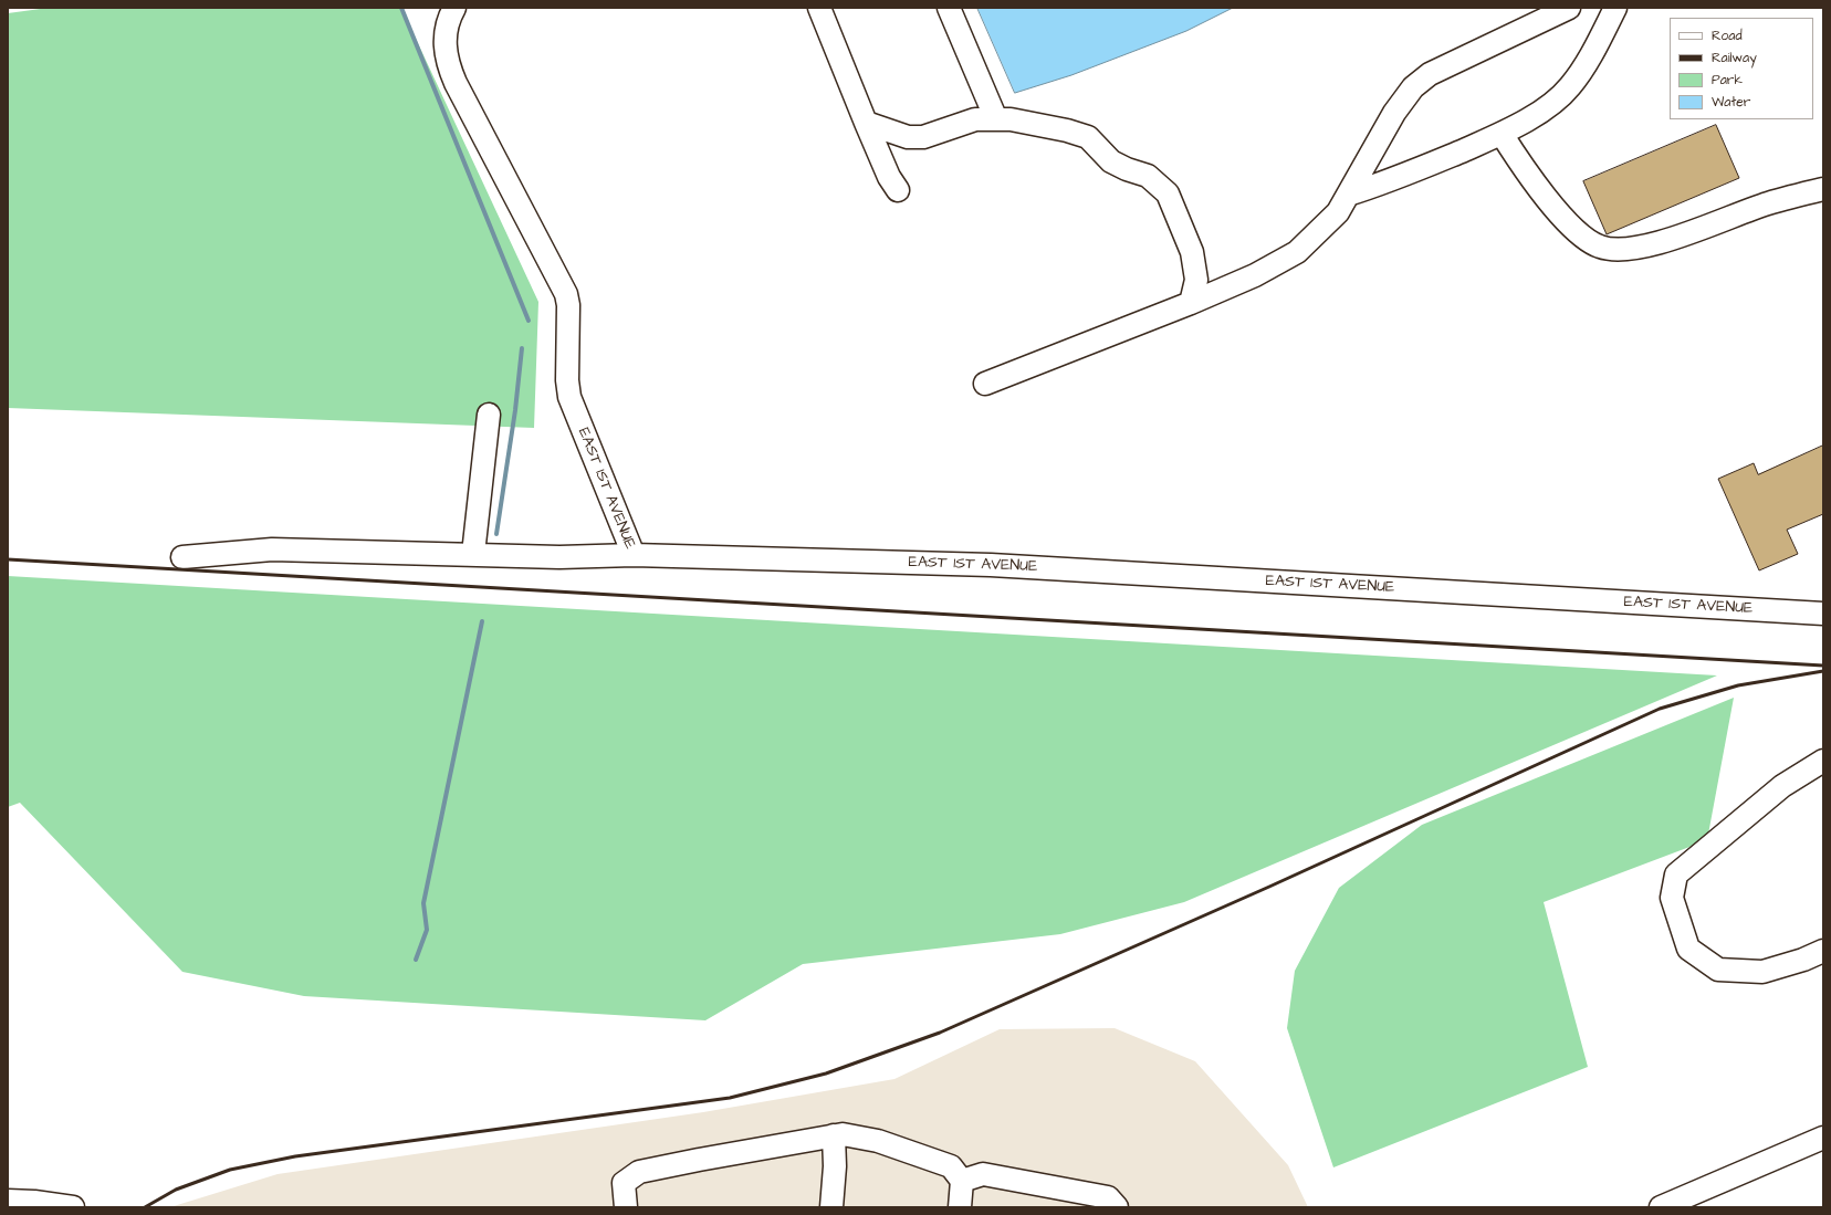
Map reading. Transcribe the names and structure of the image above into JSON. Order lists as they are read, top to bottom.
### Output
{
  "streets": {
    "street": ["EAST 1ST AVENUE"]
  },
  "legend": [
    "Road",
    "Railway",
    "Park",
    "Water"
  ]
}
